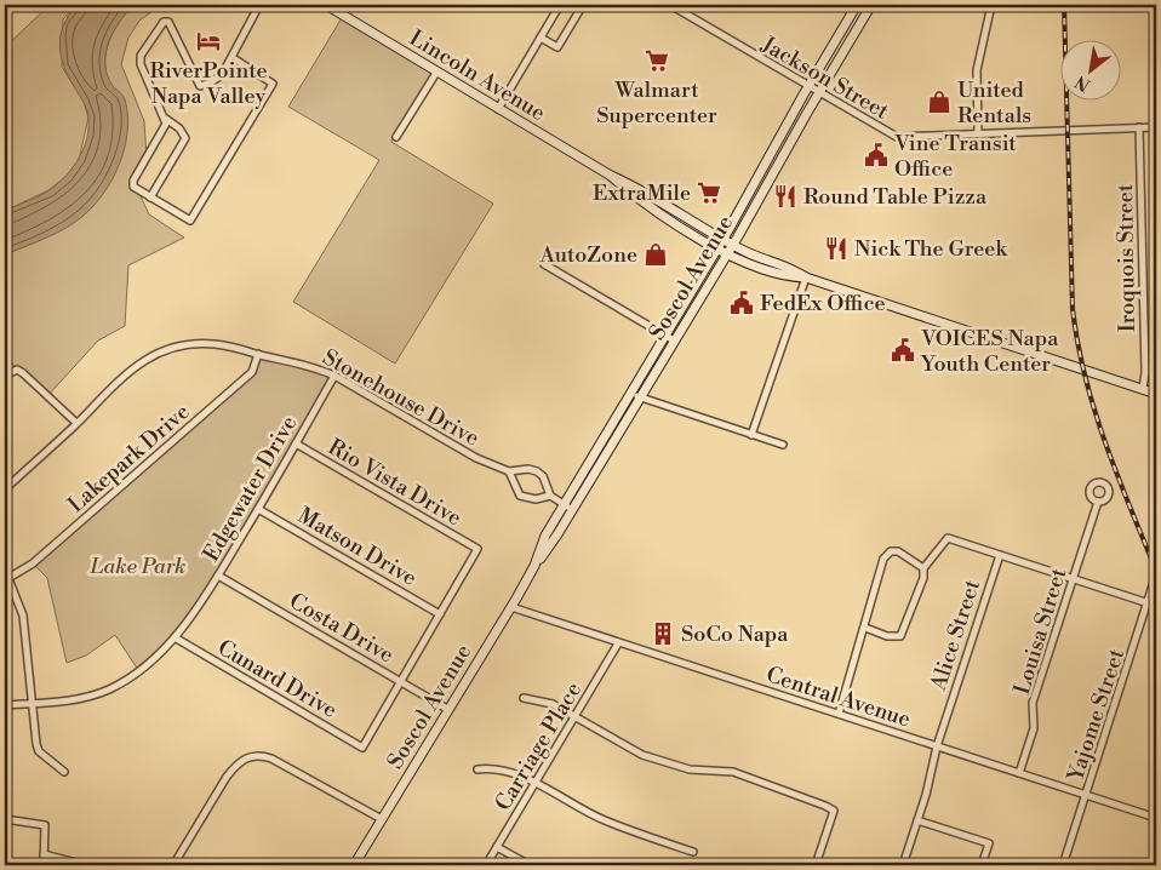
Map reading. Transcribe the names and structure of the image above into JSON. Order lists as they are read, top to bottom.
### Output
{
  "streets": {
    "main road": ["Lincoln Avenue", "Soscol Avenue"],
    "street": [
      "Jackson Street",
      "Iroquois Street",
      "Stonehouse Drive",
      "Lakepark Drive",
      "Rio Vista Drive",
      "Edgewater Drive",
      "Matson Drive",
      "Costa Drive",
      "Louisa Street",
      "Alice Street",
      "Cunard Drive",
      "Central Avenue",
      "Yajome Street",
      "Carriage Place"
    ]
  },
  "crossings": [
    ["Lincoln Avenue", "Iroquois Street"],
    ["Lincoln Avenue", "Soscol Avenue"],
    ["Jackson Street", "Iroquois Street"],
    ["Jackson Street", "Soscol Avenue"],
    ["Soscol Avenue", "Stonehouse Drive"],
    ["Soscol Avenue", "Costa Drive"],
    ["Soscol Avenue", "Central Avenue"],
    ["Stonehouse Drive", "Lakepark Drive"],
    ["Stonehouse Drive", "Edgewater Drive"],
    ["Rio Vista Drive", "Edgewater Drive"],
    ["Rio Vista Drive", "Matson Drive"],
    ["Edgewater Drive", "Matson Drive"],
    ["Edgewater Drive", "Costa Drive"],
    ["Edgewater Drive", "Cunard Drive"],
    ["Costa Drive", "Cunard Drive"],
    ["Louisa Street", "Central Avenue"],
    ["Alice Street", "Central Avenue"],
    ["Central Avenue", "Yajome Street"],
    ["Central Avenue", "Carriage Place"]
  ],
  "parks": ["Lake Park"],
  "places": {
    "hotel": ["RiverPointe Napa Valley"],
    "supermarket": ["Walmart Supercenter", "ExtraMile"],
    "shop": ["United Rentals", "AutoZone"],
    "public building": ["Vine Transit Office", "FedEx Office", "VOICES Napa Youth Center"],
    "restaurant": ["Round Table Pizza", "Nick The Greek"],
    "building": ["SoCo Napa"]
  },
  "north": "bottom left"
}
